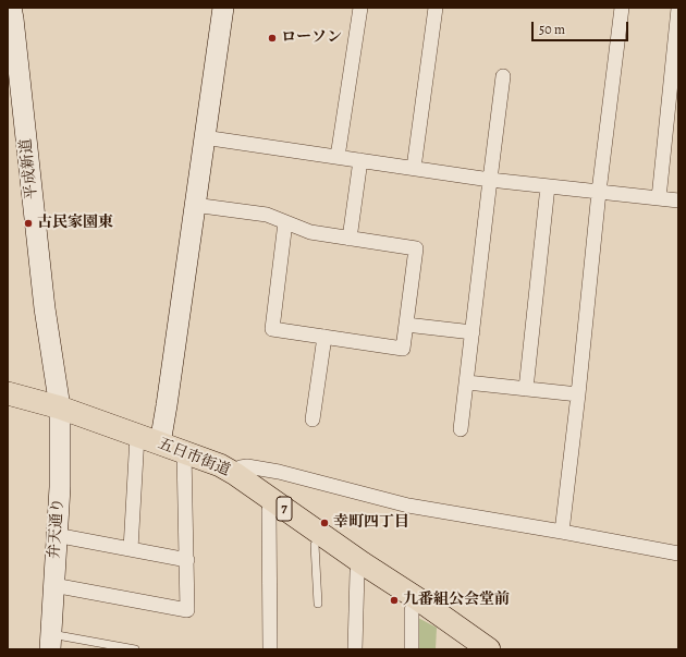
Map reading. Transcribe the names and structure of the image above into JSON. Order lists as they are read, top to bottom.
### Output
{
  "streets": {
    "main road": ["五日市街道", "7"],
    "street": ["平成新道", "弁天通り"]
  },
  "crossings": [
    ["平成新道", "五日市街道"],
    ["平成新道", "弁天通り"],
    ["五日市街道", "弁天通り"]
  ],
  "places": [
    "ローソン",
    "古民家園東",
    "幸町四丁目",
    "九番組公会堂前"
  ],
  "scale_bar": "50 m"
}
